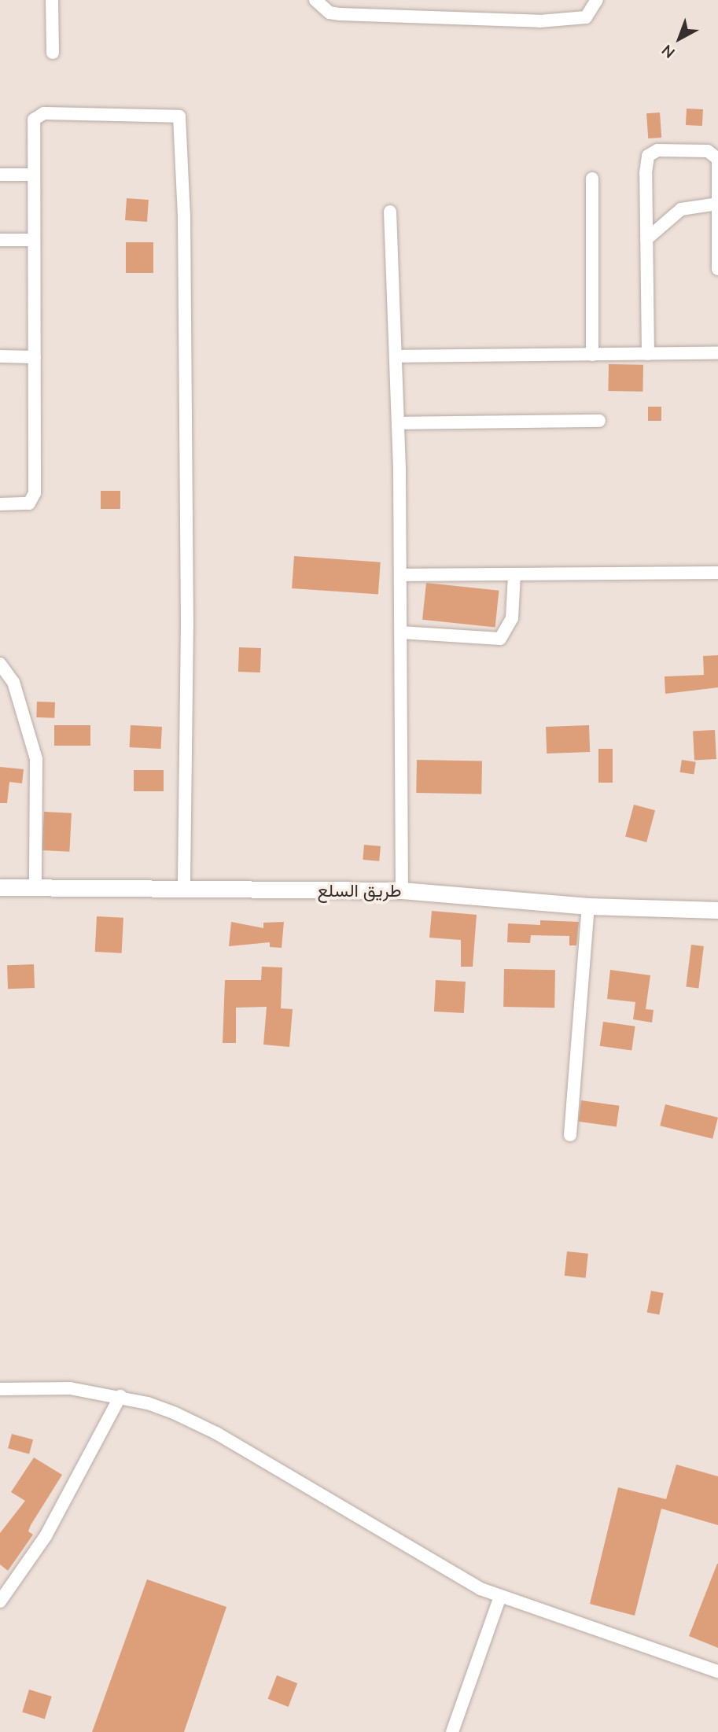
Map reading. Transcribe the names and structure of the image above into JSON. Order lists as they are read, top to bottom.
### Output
{
  "streets": {
    "street": ["طريق السلع"]
  },
  "north": "bottom left"
}
